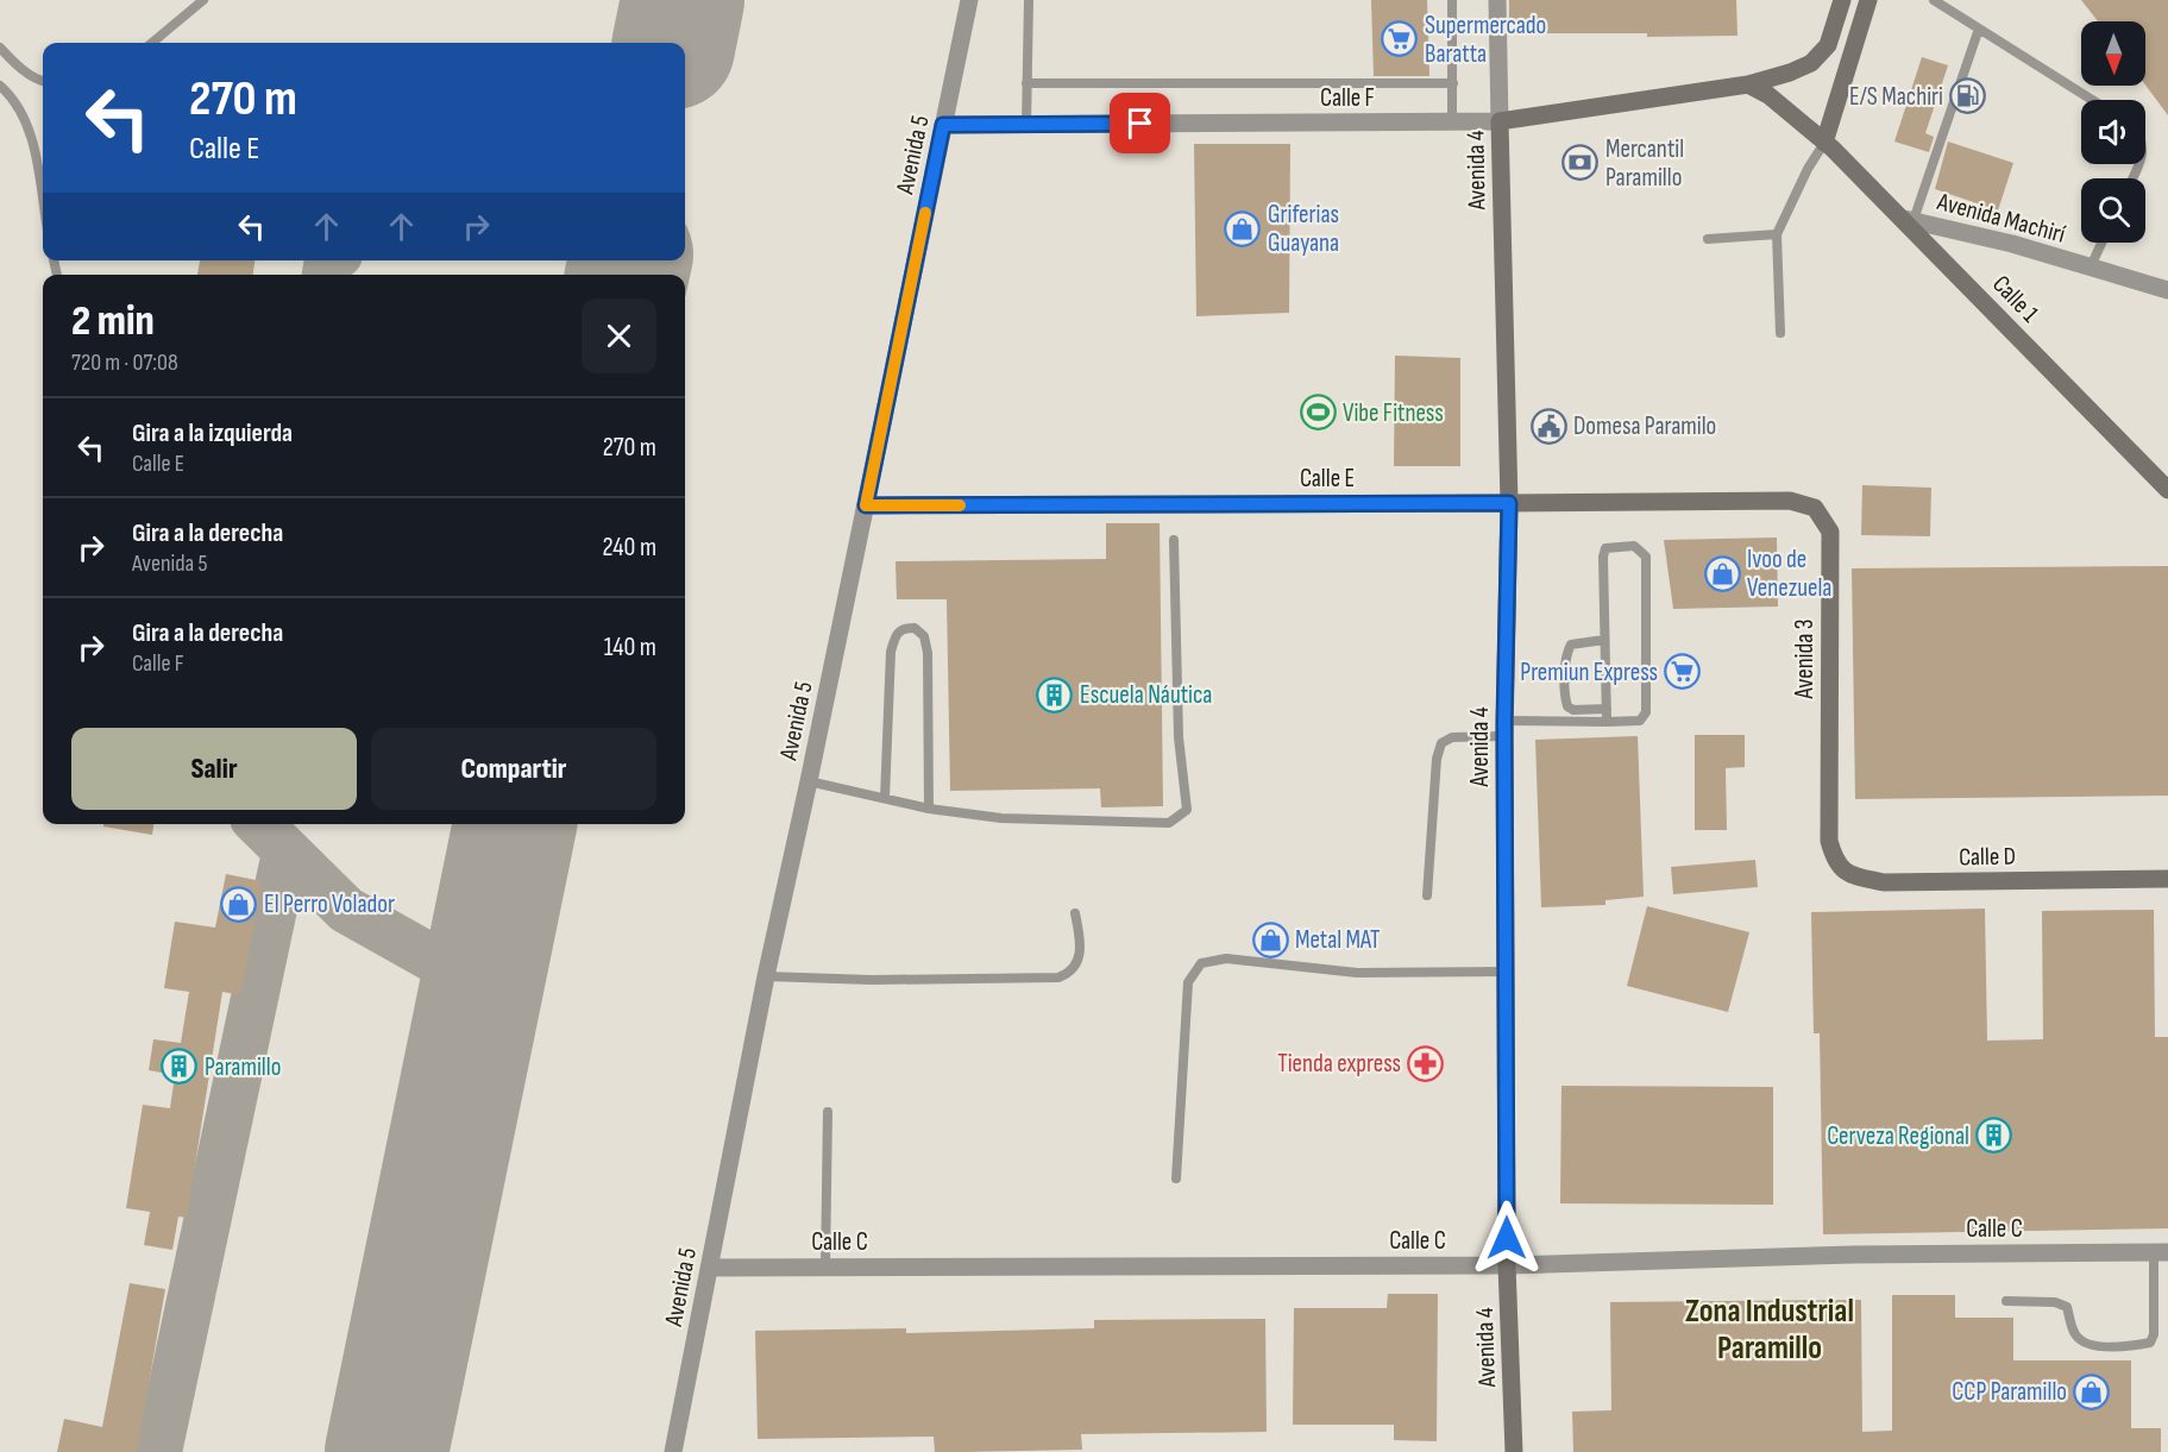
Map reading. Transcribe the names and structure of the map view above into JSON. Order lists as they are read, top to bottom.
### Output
{
  "streets": {
    "main road": [
      "Calle F",
      "Avenida 4",
      "Calle 1",
      "Calle E",
      "Avenida 3",
      "Calle D"
    ],
    "street": ["Avenida 5", "Avenida Machirí", "Calle C"]
  },
  "crossings": [
    ["Calle F", "Avenida 5"],
    ["Calle F", "Avenida 4"],
    ["Calle F", "Calle 1"],
    ["Avenida 5", "Calle E"],
    ["Avenida 5", "Calle C"],
    ["Avenida 4", "Calle E"],
    ["Avenida 4", "Calle C"],
    ["Avenida Machirí", "Calle 1"],
    ["Calle E", "Avenida 3"],
    ["Avenida 3", "Calle D"]
  ],
  "districts": ["Zona Industrial Paramillo"],
  "places": {
    "supermarket": ["Supermercado Baratta", "Premiun Express"],
    "fuel station": ["E/S Machiri"],
    "bank": ["Mercantil Paramillo"],
    "shop": [
      "Griferias Guayana",
      "Ivoo de Venezuela",
      "El Perro Volador",
      "Metal MAT",
      "CCP Paramillo"
    ],
    "sports": ["Vibe Fitness"],
    "public building": ["Domesa Paramilo"],
    "building": ["Escuela Náutica", "Paramillo", "Cerveza Regional"],
    "pharmacy": ["Tienda express"]
  },
  "north": "bottom",
  "page": {
    "turn": ["270 m", "Calle E"],
    "heading": ["2 min", "720 m · 07:08"],
    "list": [
      {
        "name": "Gira a la izquierda",
        "note": "Calle E",
        "value": "270 m"
      },
      {
        "name": "Gira a la derecha",
        "note": "Avenida 5",
        "value": "240 m"
      },
      {
        "name": "Gira a la derecha",
        "note": "Calle F",
        "value": "140 m"
      }
    ],
    "buttons": ["Salir", "Compartir"]
  }
}
